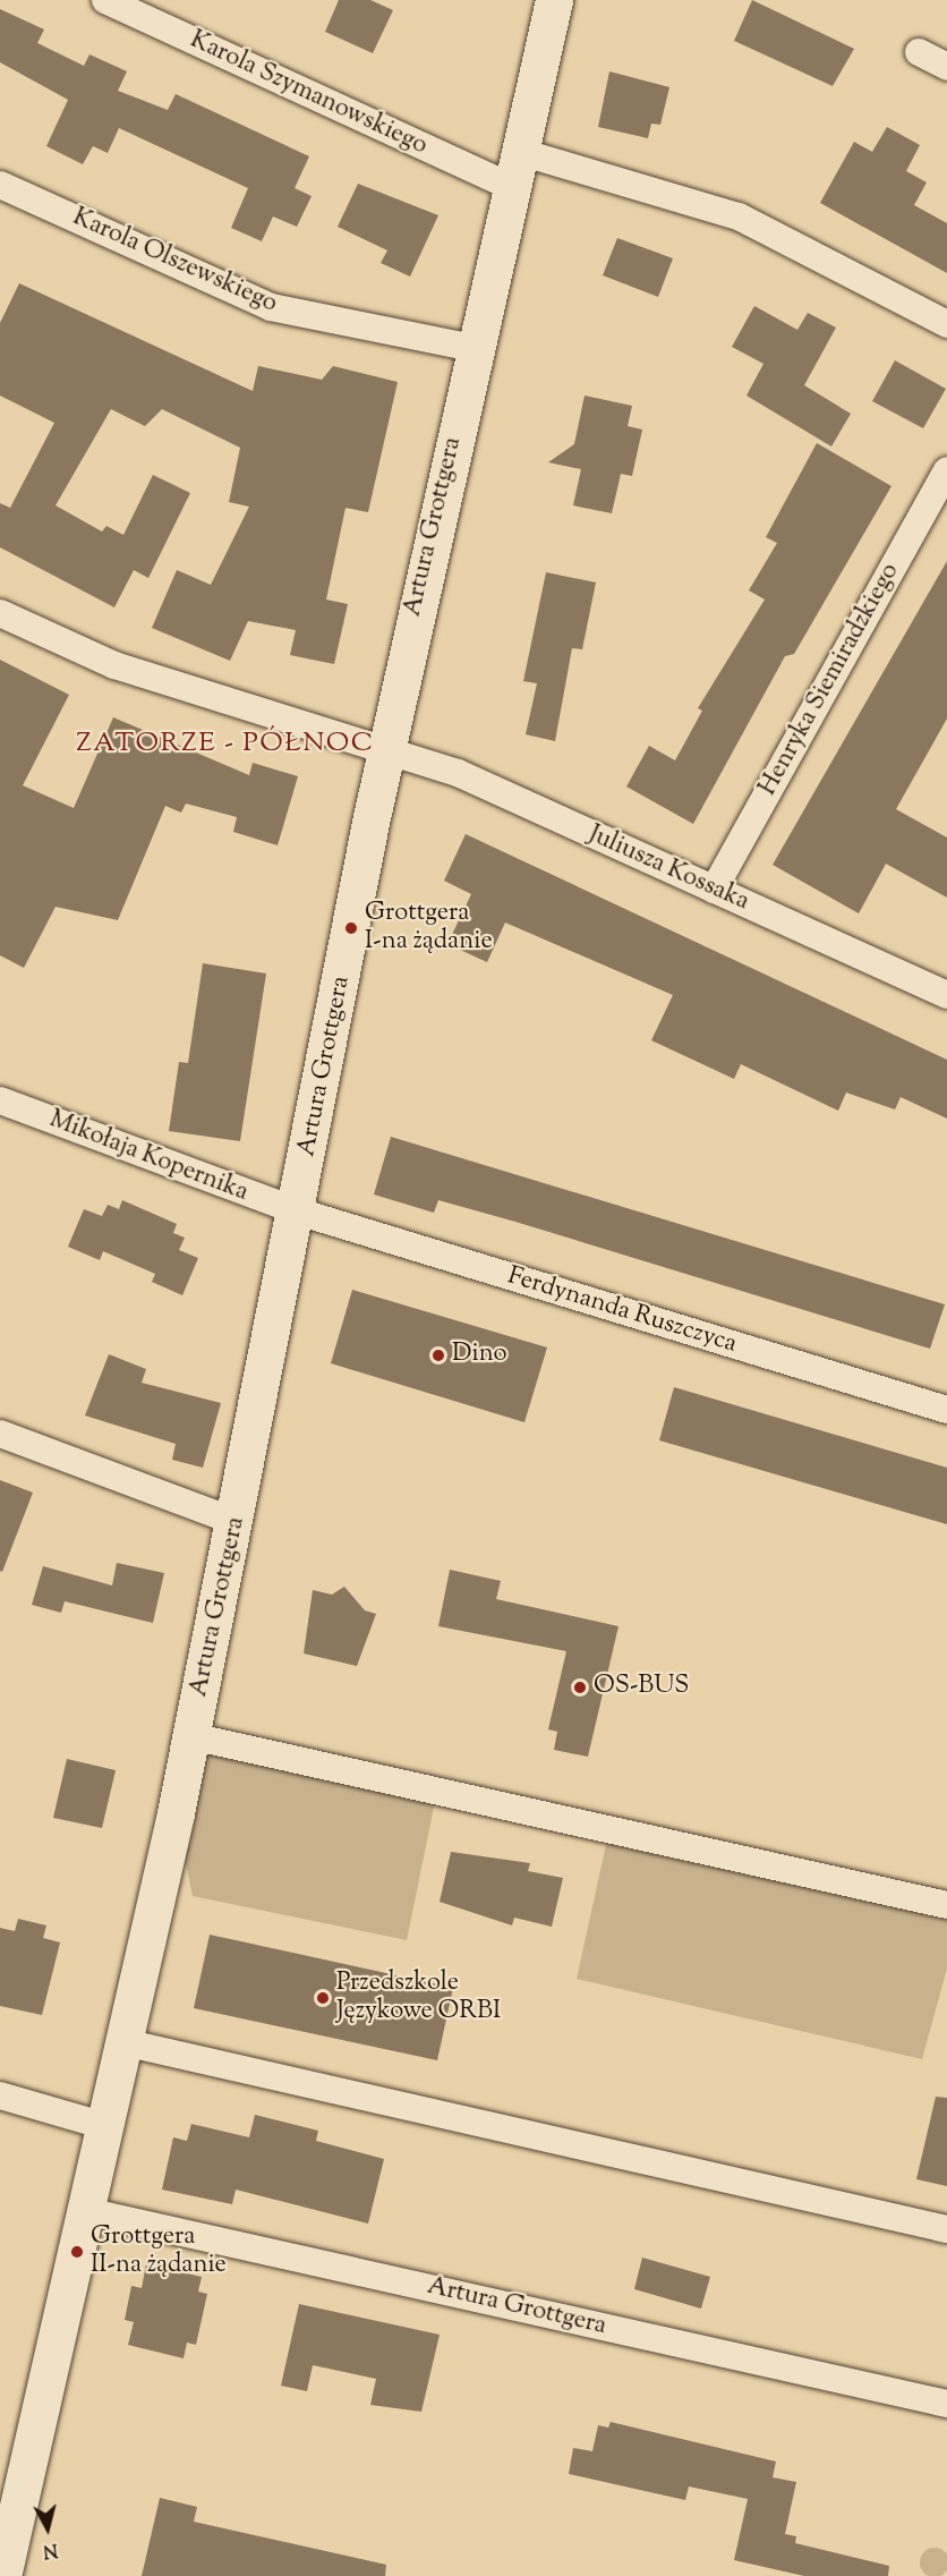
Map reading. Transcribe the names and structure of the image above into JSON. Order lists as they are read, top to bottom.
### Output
{
  "streets": {
    "street": [
      "Karola Szymanowskiego",
      "Karola Olszewskiego",
      "Artura Grottgera",
      "Henryka Siemiradzkiego",
      "Juliusza Kossaka",
      "Mikołaja Kopernika",
      "Ferdynanda Ruszczyca"
    ]
  },
  "crossings": [
    ["Karola Szymanowskiego", "Artura Grottgera"],
    ["Karola Olszewskiego", "Artura Grottgera"],
    ["Artura Grottgera", "Juliusza Kossaka"],
    ["Artura Grottgera", "Mikołaja Kopernika"],
    ["Artura Grottgera", "Ferdynanda Ruszczyca"],
    ["Henryka Siemiradzkiego", "Juliusza Kossaka"],
    ["Mikołaja Kopernika", "Ferdynanda Ruszczyca"]
  ],
  "districts": ["ZATORZE - PÓŁNOC"],
  "places": [
    "Grottgera I-na żądanie",
    "Dino",
    "OS-BUS",
    "Przedszkole Językowe ORBI",
    "Grottgera II-na żądanie"
  ],
  "north": "bottom"
}
